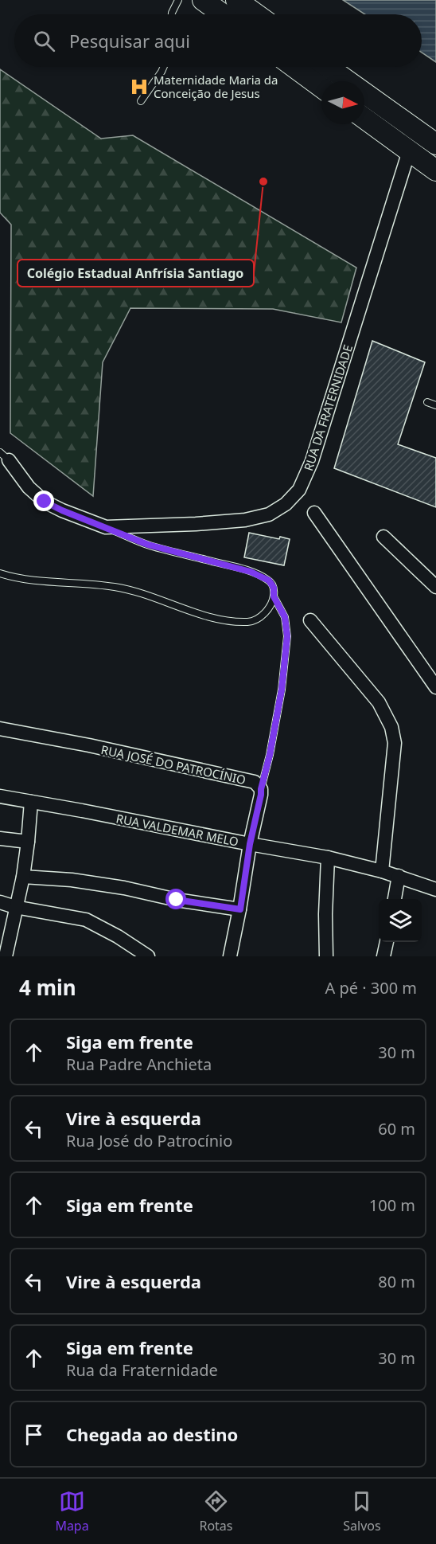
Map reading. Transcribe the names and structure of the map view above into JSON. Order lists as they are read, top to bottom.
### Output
{
  "streets": {
    "street": ["RUA DA FRATERNIDADE", "RUA JOSÉ DO PATROCÍNIO", "RUA VALDEMAR MELO"]
  },
  "crossings": [
    ["RUA JOSÉ DO PATROCÍNIO", "RUA VALDEMAR MELO"]
  ],
  "places": {
    "hospital": ["Maternidade Maria da Conceição de Jesus"],
    "other": ["Colégio Estadual Anfrísia Santiago"]
  },
  "north": "right",
  "page": {
    "search": "Pesquisar aqui",
    "heading": ["4 min", "A pé · 300 m"],
    "list": [
      ["Siga em frente", "Rua Padre Anchieta", "30 m"],
      ["Vire à esquerda", "Rua José do Patrocínio", "60 m"],
      ["Siga em frente", "100 m"],
      ["Vire à esquerda", "80 m"],
      ["Siga em frente", "Rua da Fraternidade", "30 m"],
      "Chegada ao destino"
    ],
    "nav": ["Mapa", "Rotas", "Salvos"]
  }
}
